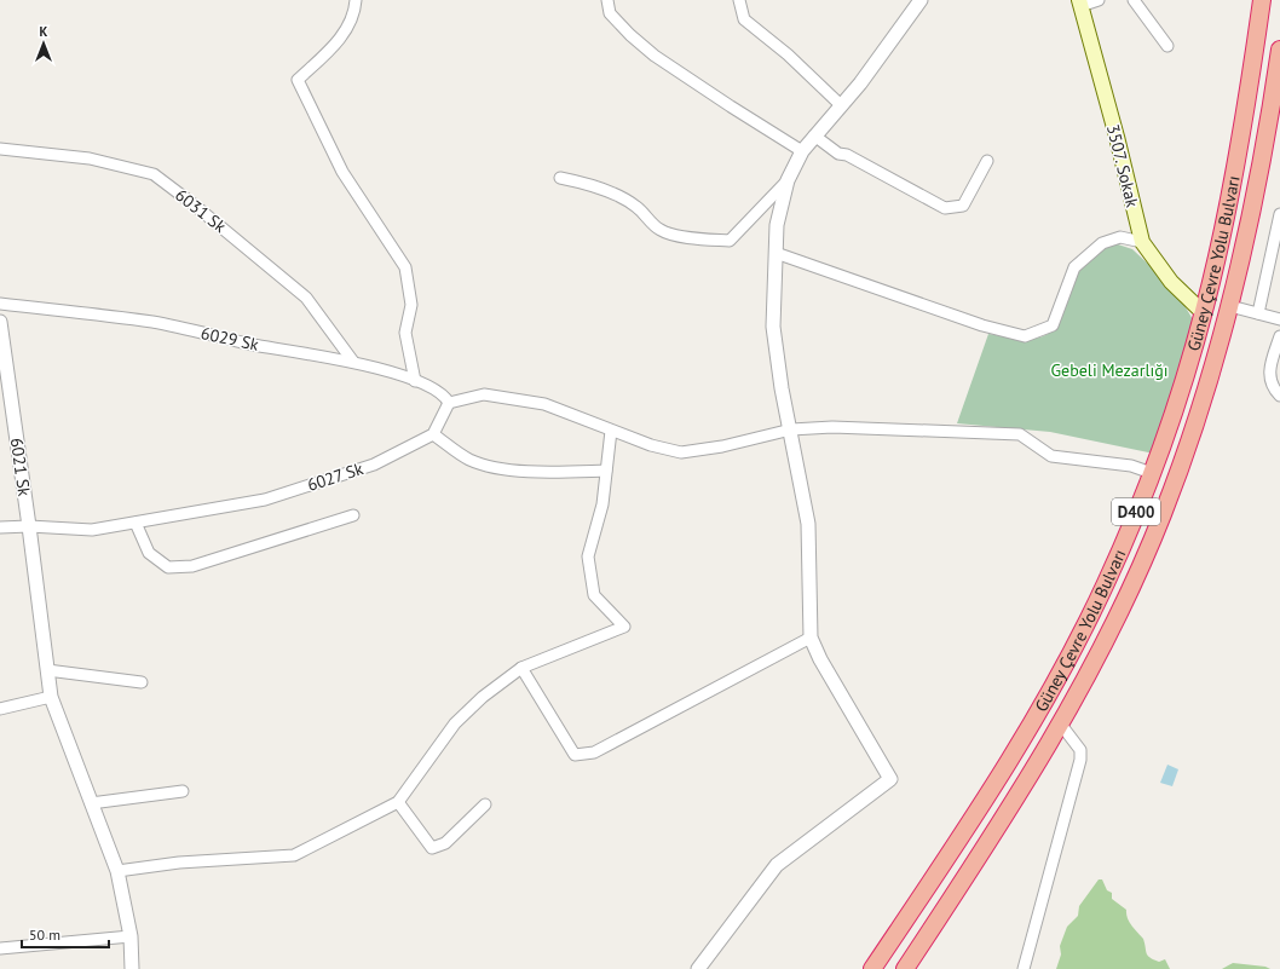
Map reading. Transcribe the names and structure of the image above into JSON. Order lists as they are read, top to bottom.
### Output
{
  "streets": {
    "highway": ["Güney Çevre Yolu Bulvarı", "D400"],
    "main road": ["3507. Sokak"],
    "street": [
      "6031 Sk",
      "6029 Sk",
      "6021 Sk",
      "6027 Sk"
    ]
  },
  "crossings": [
    ["3507. Sokak", "Güney Çevre Yolu Bulvarı"],
    ["6031 Sk", "6029 Sk"],
    ["6021 Sk", "6027 Sk"]
  ],
  "parks": ["Gebeli Mezarlığı"],
  "scale_bar": "50 m",
  "north": "top"
}
